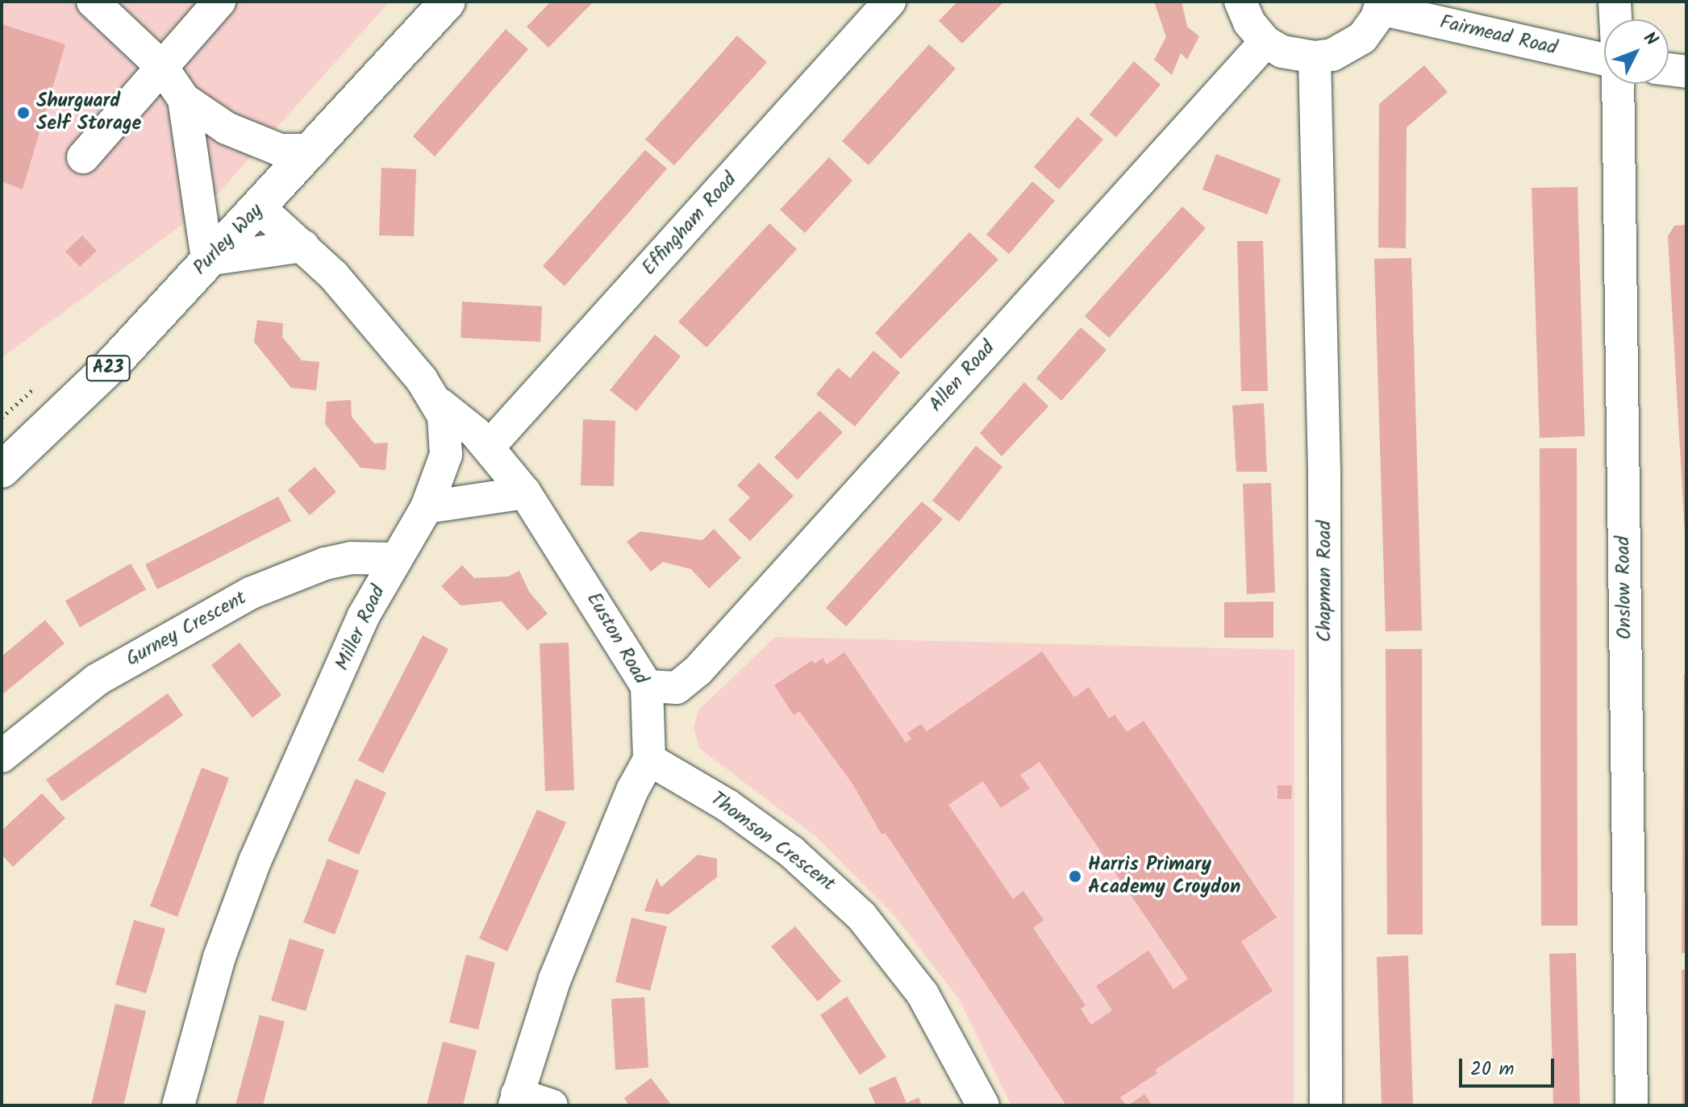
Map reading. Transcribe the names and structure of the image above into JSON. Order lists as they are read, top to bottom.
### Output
{
  "streets": {
    "highway": ["Purley Way", "A23"],
    "street": [
      "Fairmead Road",
      "Effingham Road",
      "Allen Road",
      "Chapman Road",
      "Onslow Road",
      "Miller Road",
      "Gurney Crescent",
      "Euston Road",
      "Thomson Crescent"
    ]
  },
  "crossings": [
    ["Effingham Road", "Euston Road"],
    ["Purley Way", "Miller Road"],
    ["Allen Road", "Euston Road"],
    ["Miller Road", "Gurney Crescent"],
    ["Miller Road", "Euston Road"],
    ["Euston Road", "Thomson Crescent"]
  ],
  "places": ["Shurguard Self Storage", "Harris Primary Academy Croydon"],
  "scale_bar": "20 m",
  "north": "top right"
}
